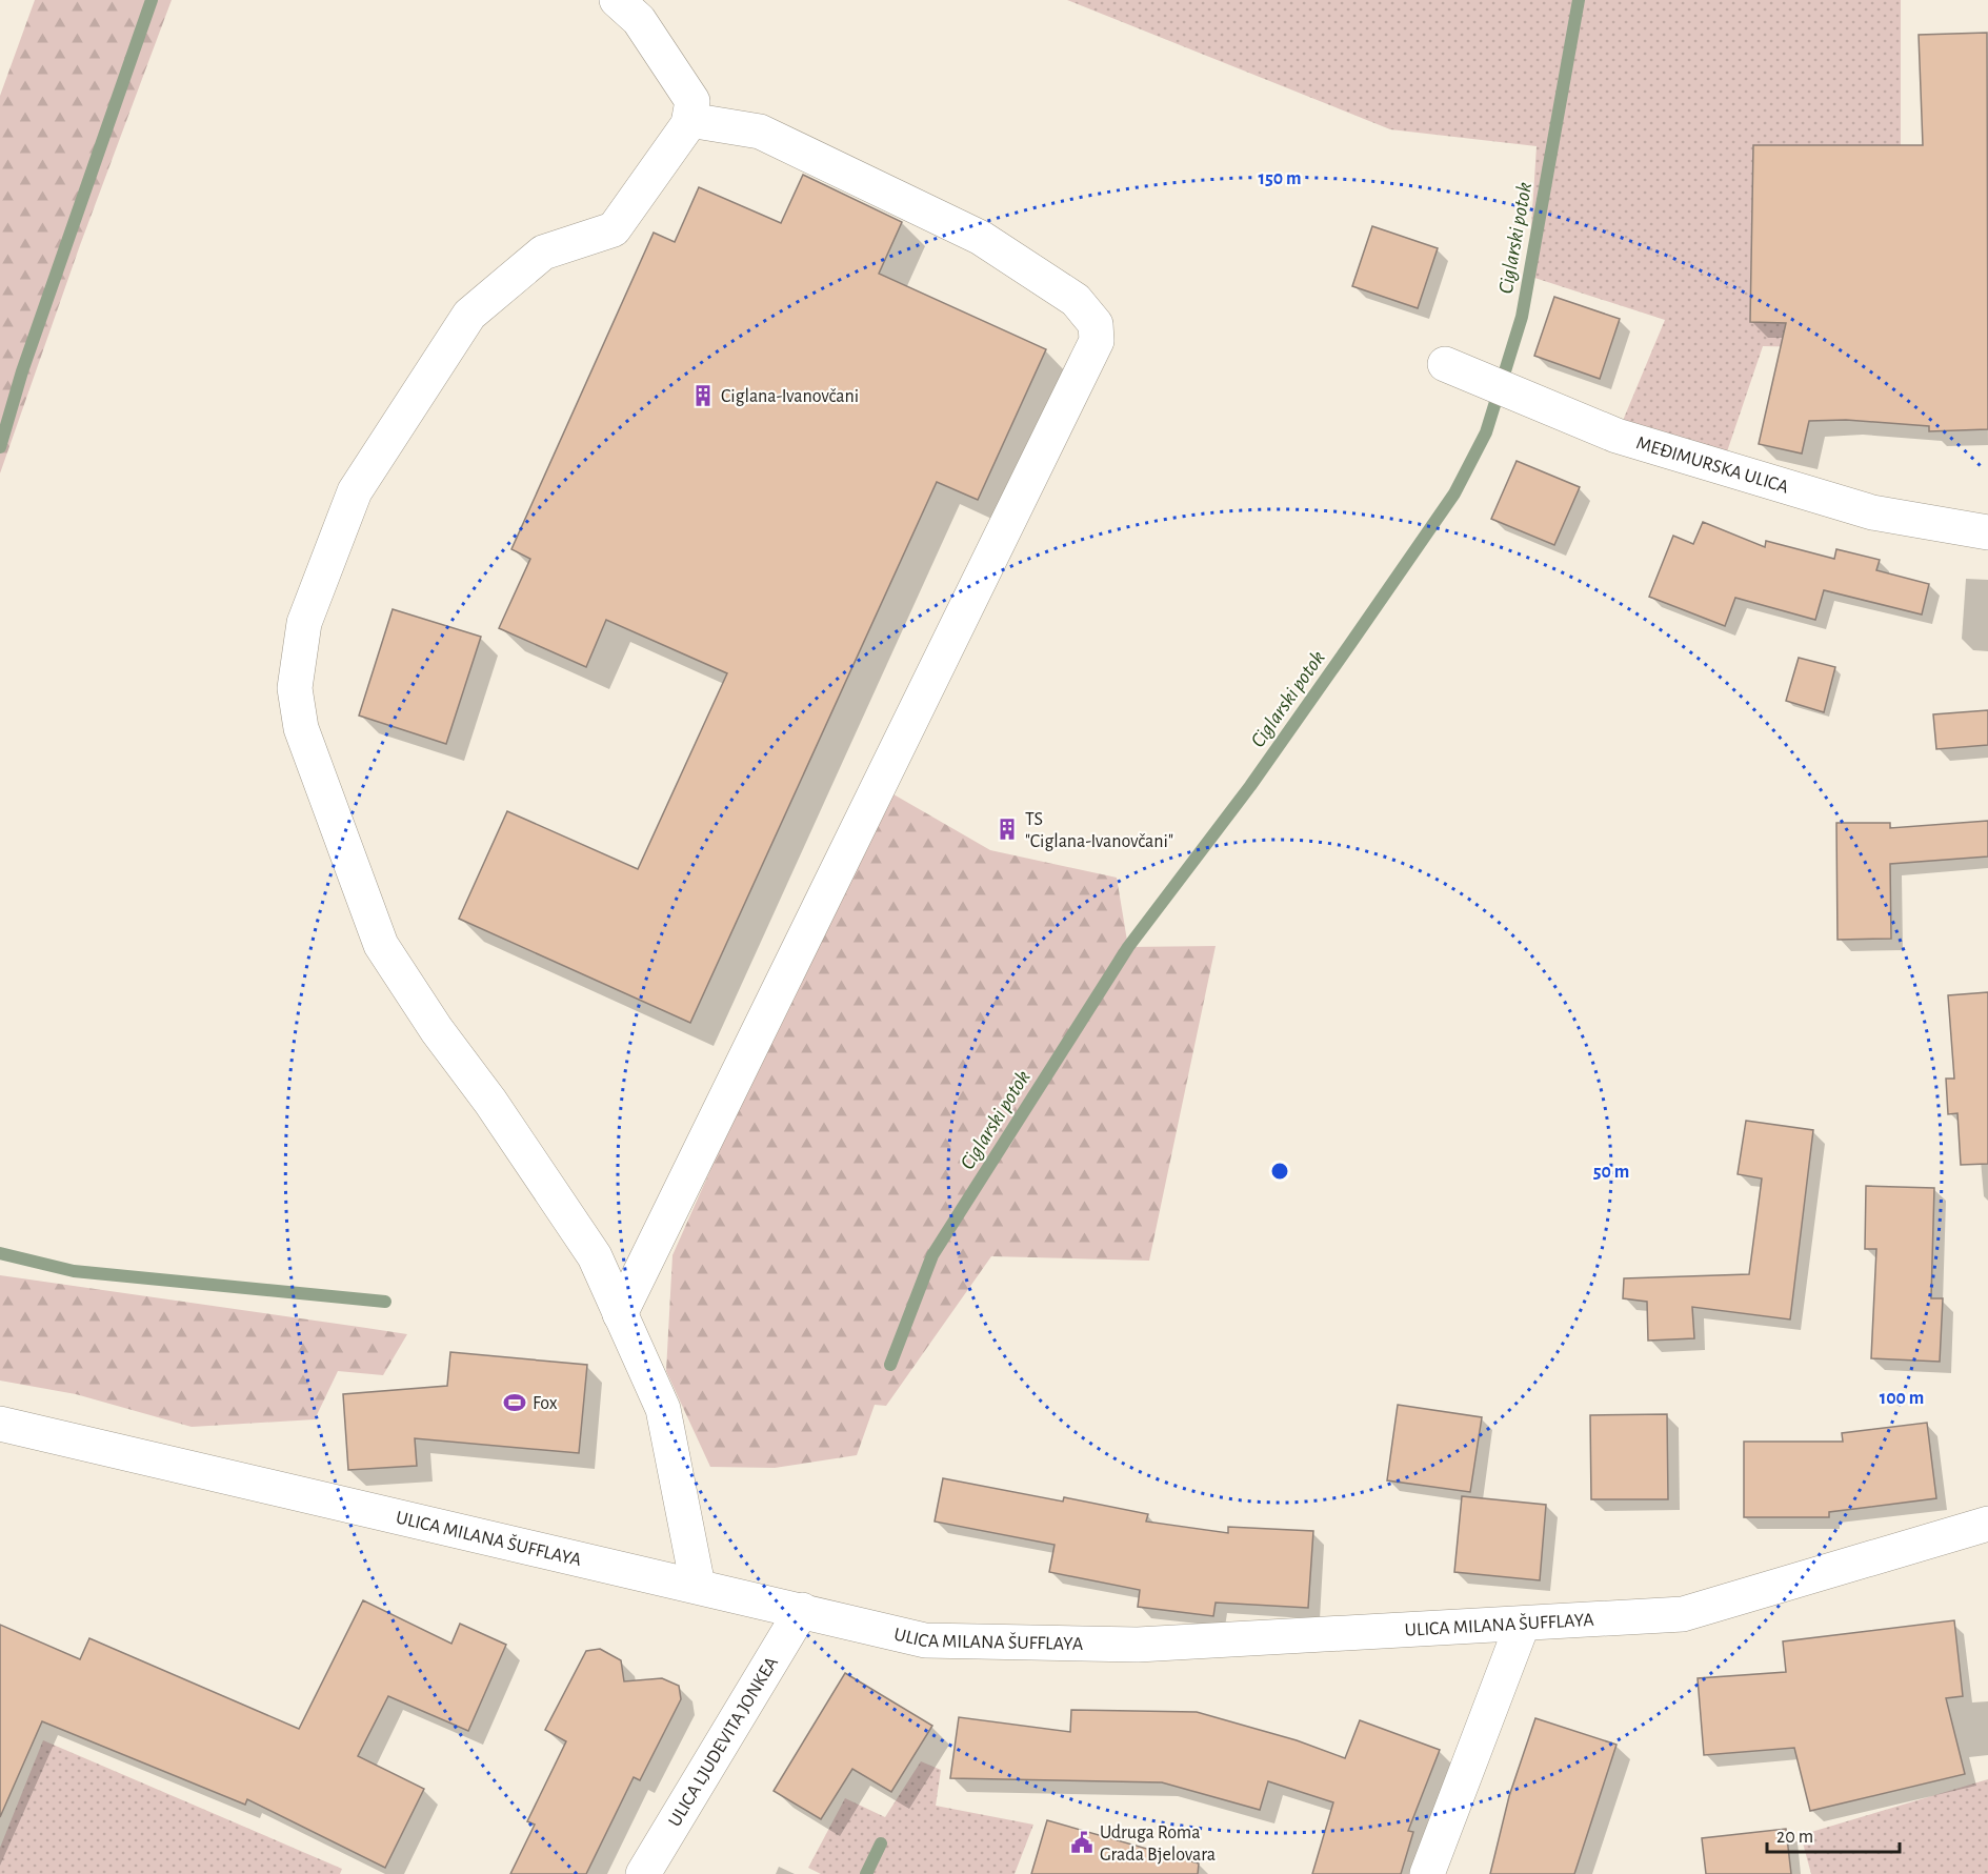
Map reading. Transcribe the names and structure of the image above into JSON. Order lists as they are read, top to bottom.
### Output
{
  "streets": {
    "street": ["MEĐIMURSKA ULICA", "ULICA MILANA ŠUFFLAYA", "ULICA LJUDEVITA JONKEA"]
  },
  "crossings": [
    ["ULICA MILANA ŠUFFLAYA", "ULICA LJUDEVITA JONKEA"]
  ],
  "water": ["Ciglarski potok"],
  "places": {
    "building": ["Ciglana-Ivanovčani", "TS \"Ciglana-Ivanovčani\""],
    "sports": ["Fox"],
    "public building": ["Udruga Roma Grada Bjelovara"]
  },
  "scale_bar": "20 m",
  "rings": ["150 m", "50 m", "100 m"]
}
